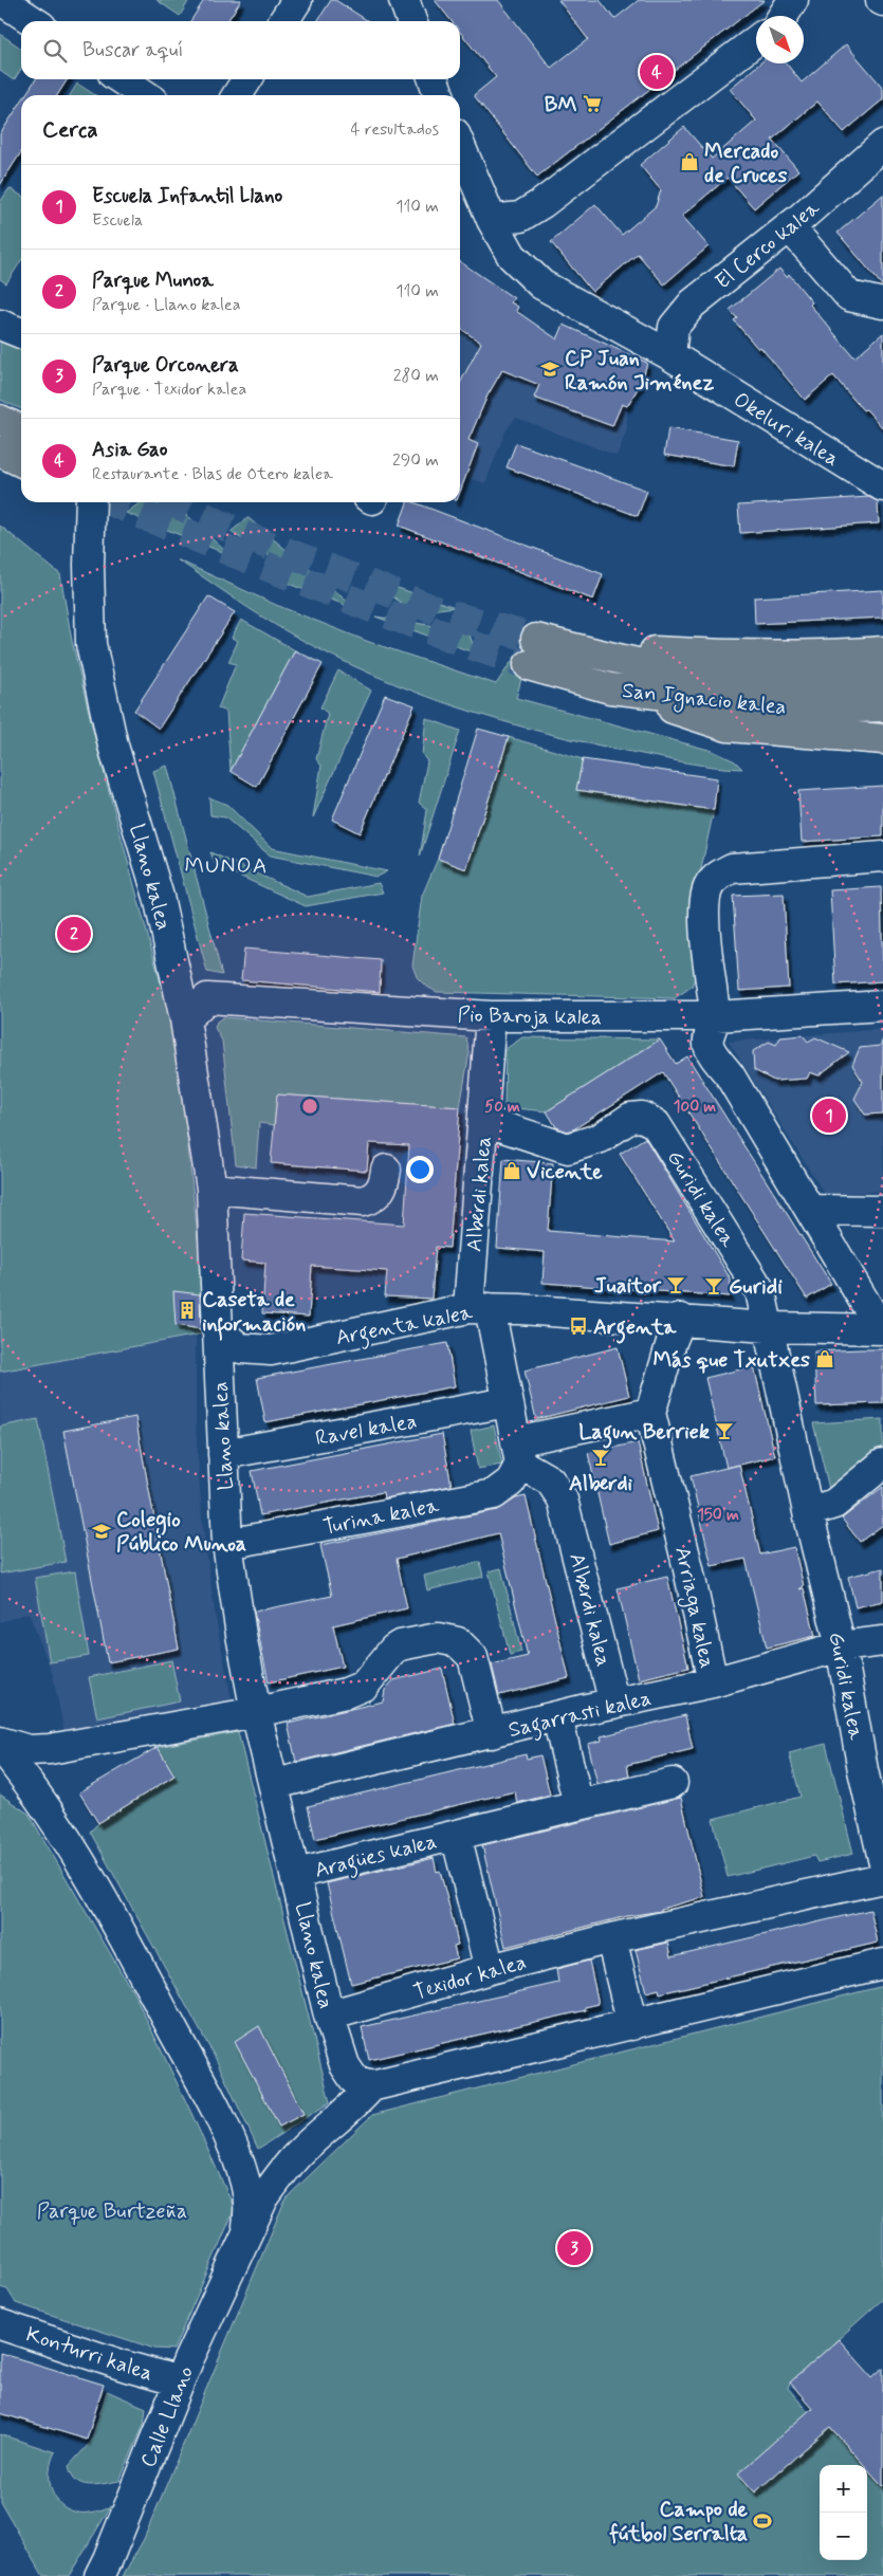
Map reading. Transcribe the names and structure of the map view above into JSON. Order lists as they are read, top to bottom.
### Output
{
  "streets": {
    "main road": ["San Ignacio kalea"],
    "street": [
      "El Cerco kalea",
      "Okeluri kalea",
      "Llano kalea",
      "Pio Baroja kalea",
      "Alberdi kalea",
      "Guridi kalea",
      "Argenta kalea",
      "Ravel kalea",
      "Turina kalea",
      "Arriaga kalea",
      "Sagarrasti kalea",
      "Aragües kalea",
      "Texidor kalea",
      "Konturri kalea",
      "Calle Llano"
    ]
  },
  "crossings": [
    ["El Cerco kalea", "Okeluri kalea"],
    ["Llano kalea", "Pio Baroja kalea"],
    ["Llano kalea", "Argenta kalea"],
    ["Llano kalea", "Ravel kalea"],
    ["Llano kalea", "Turina kalea"],
    ["Llano kalea", "Sagarrasti kalea"],
    ["Llano kalea", "Aragües kalea"],
    ["Llano kalea", "Texidor kalea"],
    ["Pio Baroja kalea", "Alberdi kalea"],
    ["Alberdi kalea", "Guridi kalea"],
    ["Alberdi kalea", "Argenta kalea"],
    ["Alberdi kalea", "Ravel kalea"],
    ["Alberdi kalea", "Turina kalea"],
    ["Alberdi kalea", "Sagarrasti kalea"],
    ["Guridi kalea", "Argenta kalea"],
    ["Guridi kalea", "Sagarrasti kalea"],
    ["Arriaga kalea", "Sagarrasti kalea"],
    ["Aragües kalea", "Texidor kalea"],
    ["Konturri kalea", "Calle Llano"]
  ],
  "districts": ["MUNOA"],
  "parks": ["Parque Burtzeña"],
  "places": {
    "supermarket": ["BM"],
    "shop": ["Mercado de Cruces", "Vicente", "Más que Txutxes"],
    "school or university": ["CP Juan Ramón Jiménez", "Colegio Público Munoa"],
    "bar": [
      "Juaitor",
      "Guridi",
      "Lagun Berriek",
      "Alberdi"
    ],
    "building": ["Caseta de información"],
    "bus stop": ["Argenta"],
    "sports": ["Campo de fútbol Serralta"]
  },
  "north": "bottom right",
  "page": {
    "search": "Buscar aquí",
    "pins": [
      "4",
      "2",
      "1",
      "3"
    ],
    "heading": ["Cerca", "4 resultados"],
    "list": [
      {
        "mark": "1",
        "name": "Escuela Infantil Llano",
        "note": "Escuela",
        "value": "110 m"
      },
      {
        "mark": "2",
        "name": "Parque Munoa",
        "note": "Parque · Llano kalea",
        "value": "110 m"
      },
      {
        "mark": "3",
        "name": "Parque Orconera",
        "note": "Parque · Texidor kalea",
        "value": "280 m"
      },
      {
        "mark": "4",
        "name": "Asia Gao",
        "note": "Restaurante · Blas de Otero kalea",
        "value": "290 m"
      }
    ],
    "map_buttons": ["+", "−"]
  },
  "rings": ["50 m", "100 m", "150 m"]
}
